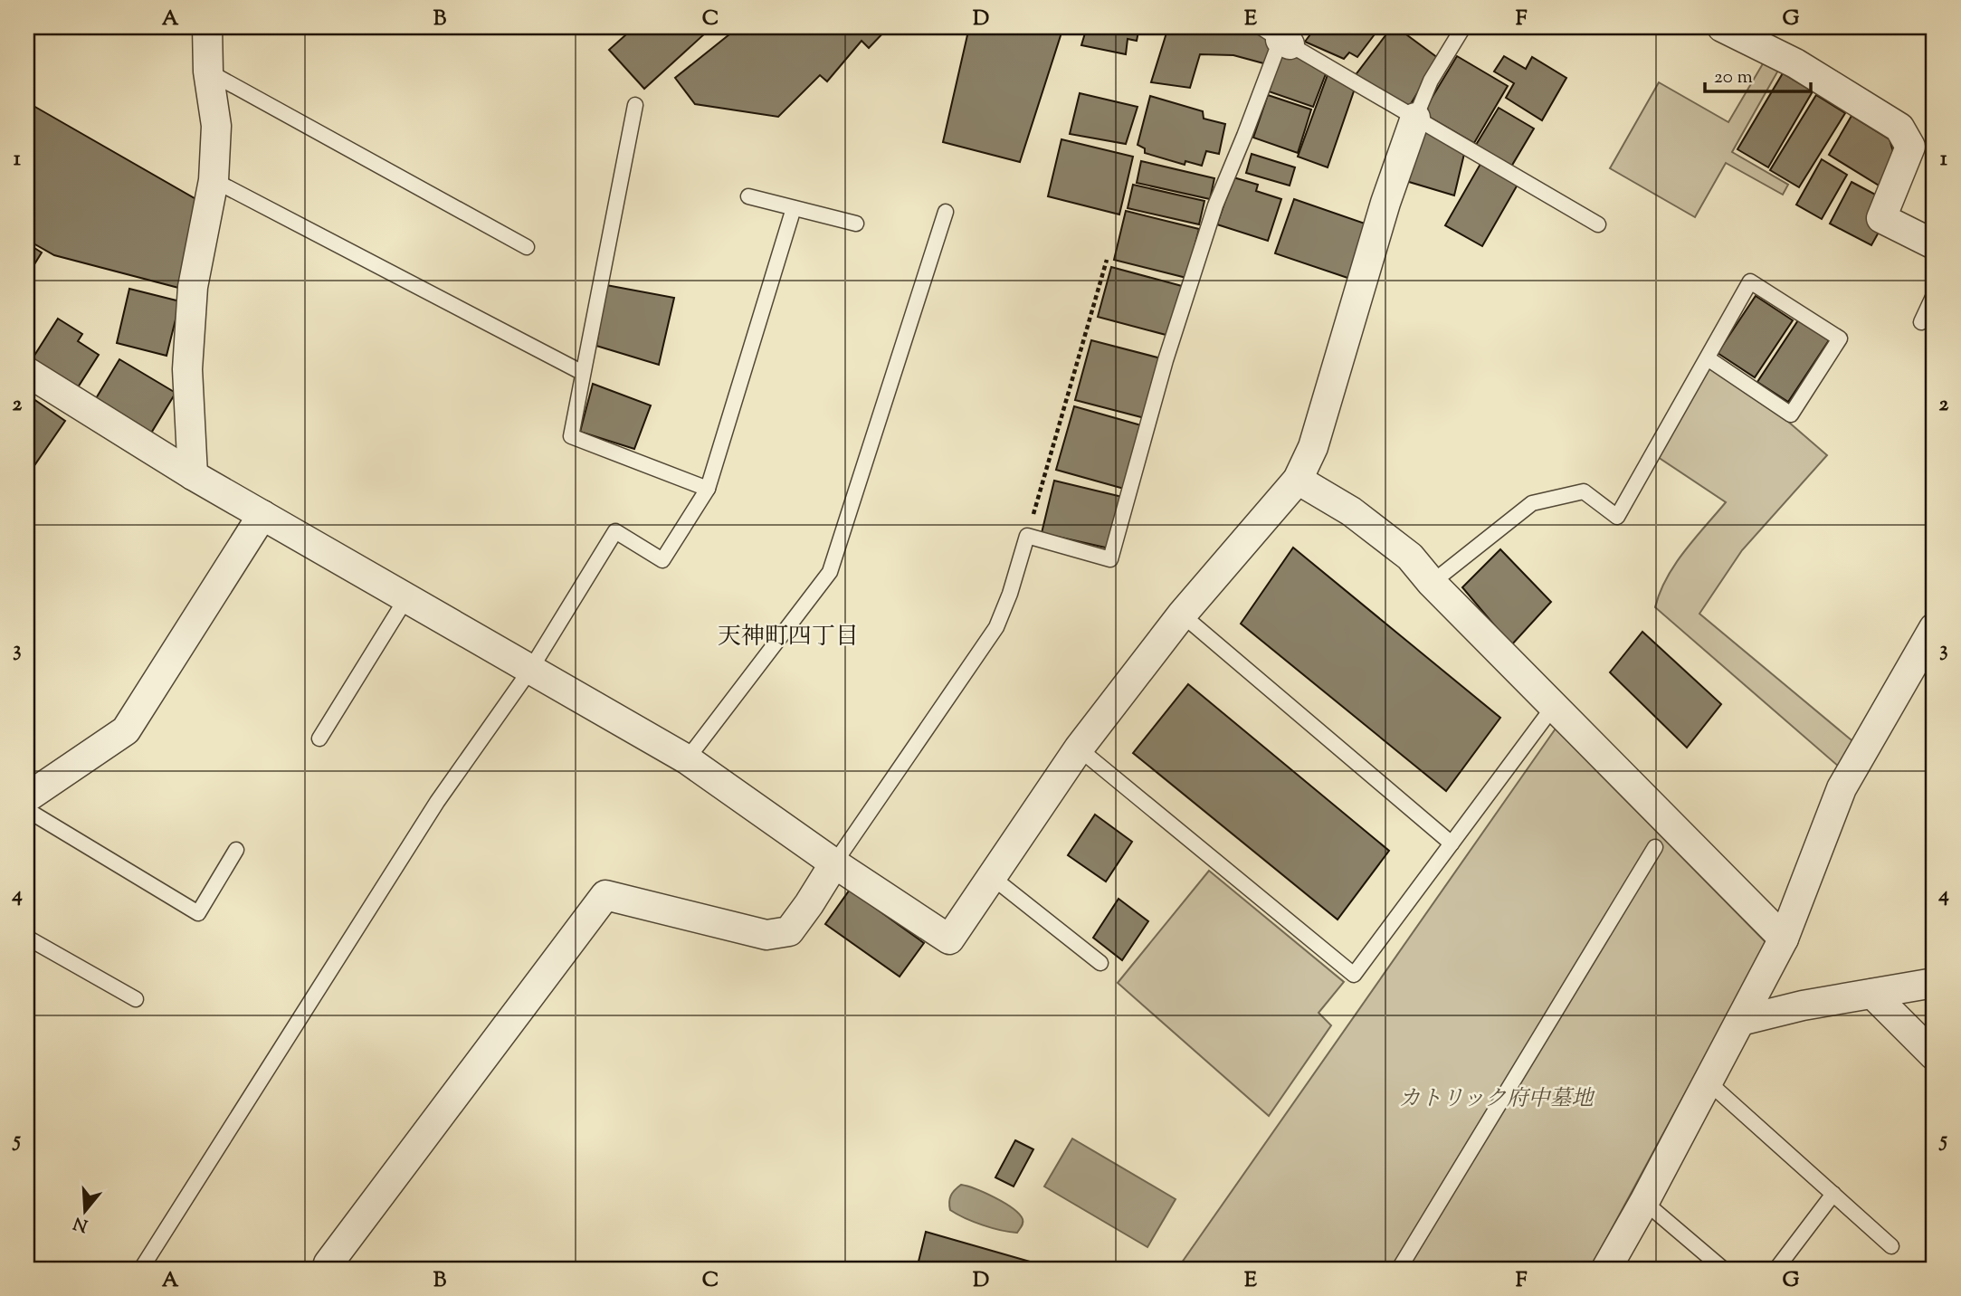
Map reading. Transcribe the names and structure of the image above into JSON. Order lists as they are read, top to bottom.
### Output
{
  "districts": ["天神町四丁目"],
  "parks": ["カトリック府中墓地"],
  "scale_bar": "20 m",
  "north": "bottom",
  "grid": {
    "columns": [
      "A",
      "B",
      "C",
      "D",
      "E",
      "F",
      "G"
    ],
    "rows": [
      "1",
      "2",
      "3",
      "4",
      "5"
    ]
  }
}
